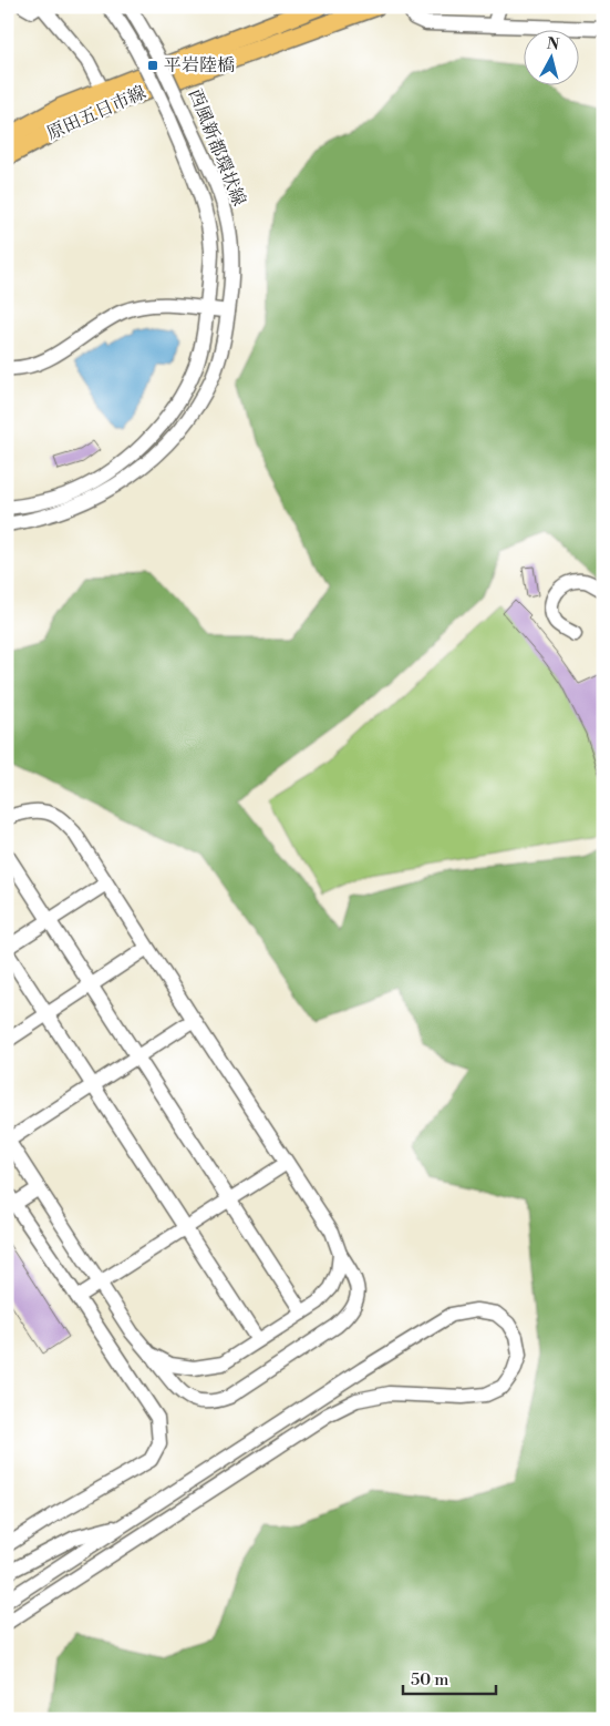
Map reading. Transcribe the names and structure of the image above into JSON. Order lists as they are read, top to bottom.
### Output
{
  "streets": {
    "main road": ["原田五日市線"],
    "street": ["西風新都環状線"]
  },
  "places": {
    "transit": ["平岩陸橋"]
  },
  "scale_bar": "50 m",
  "north": "top"
}
